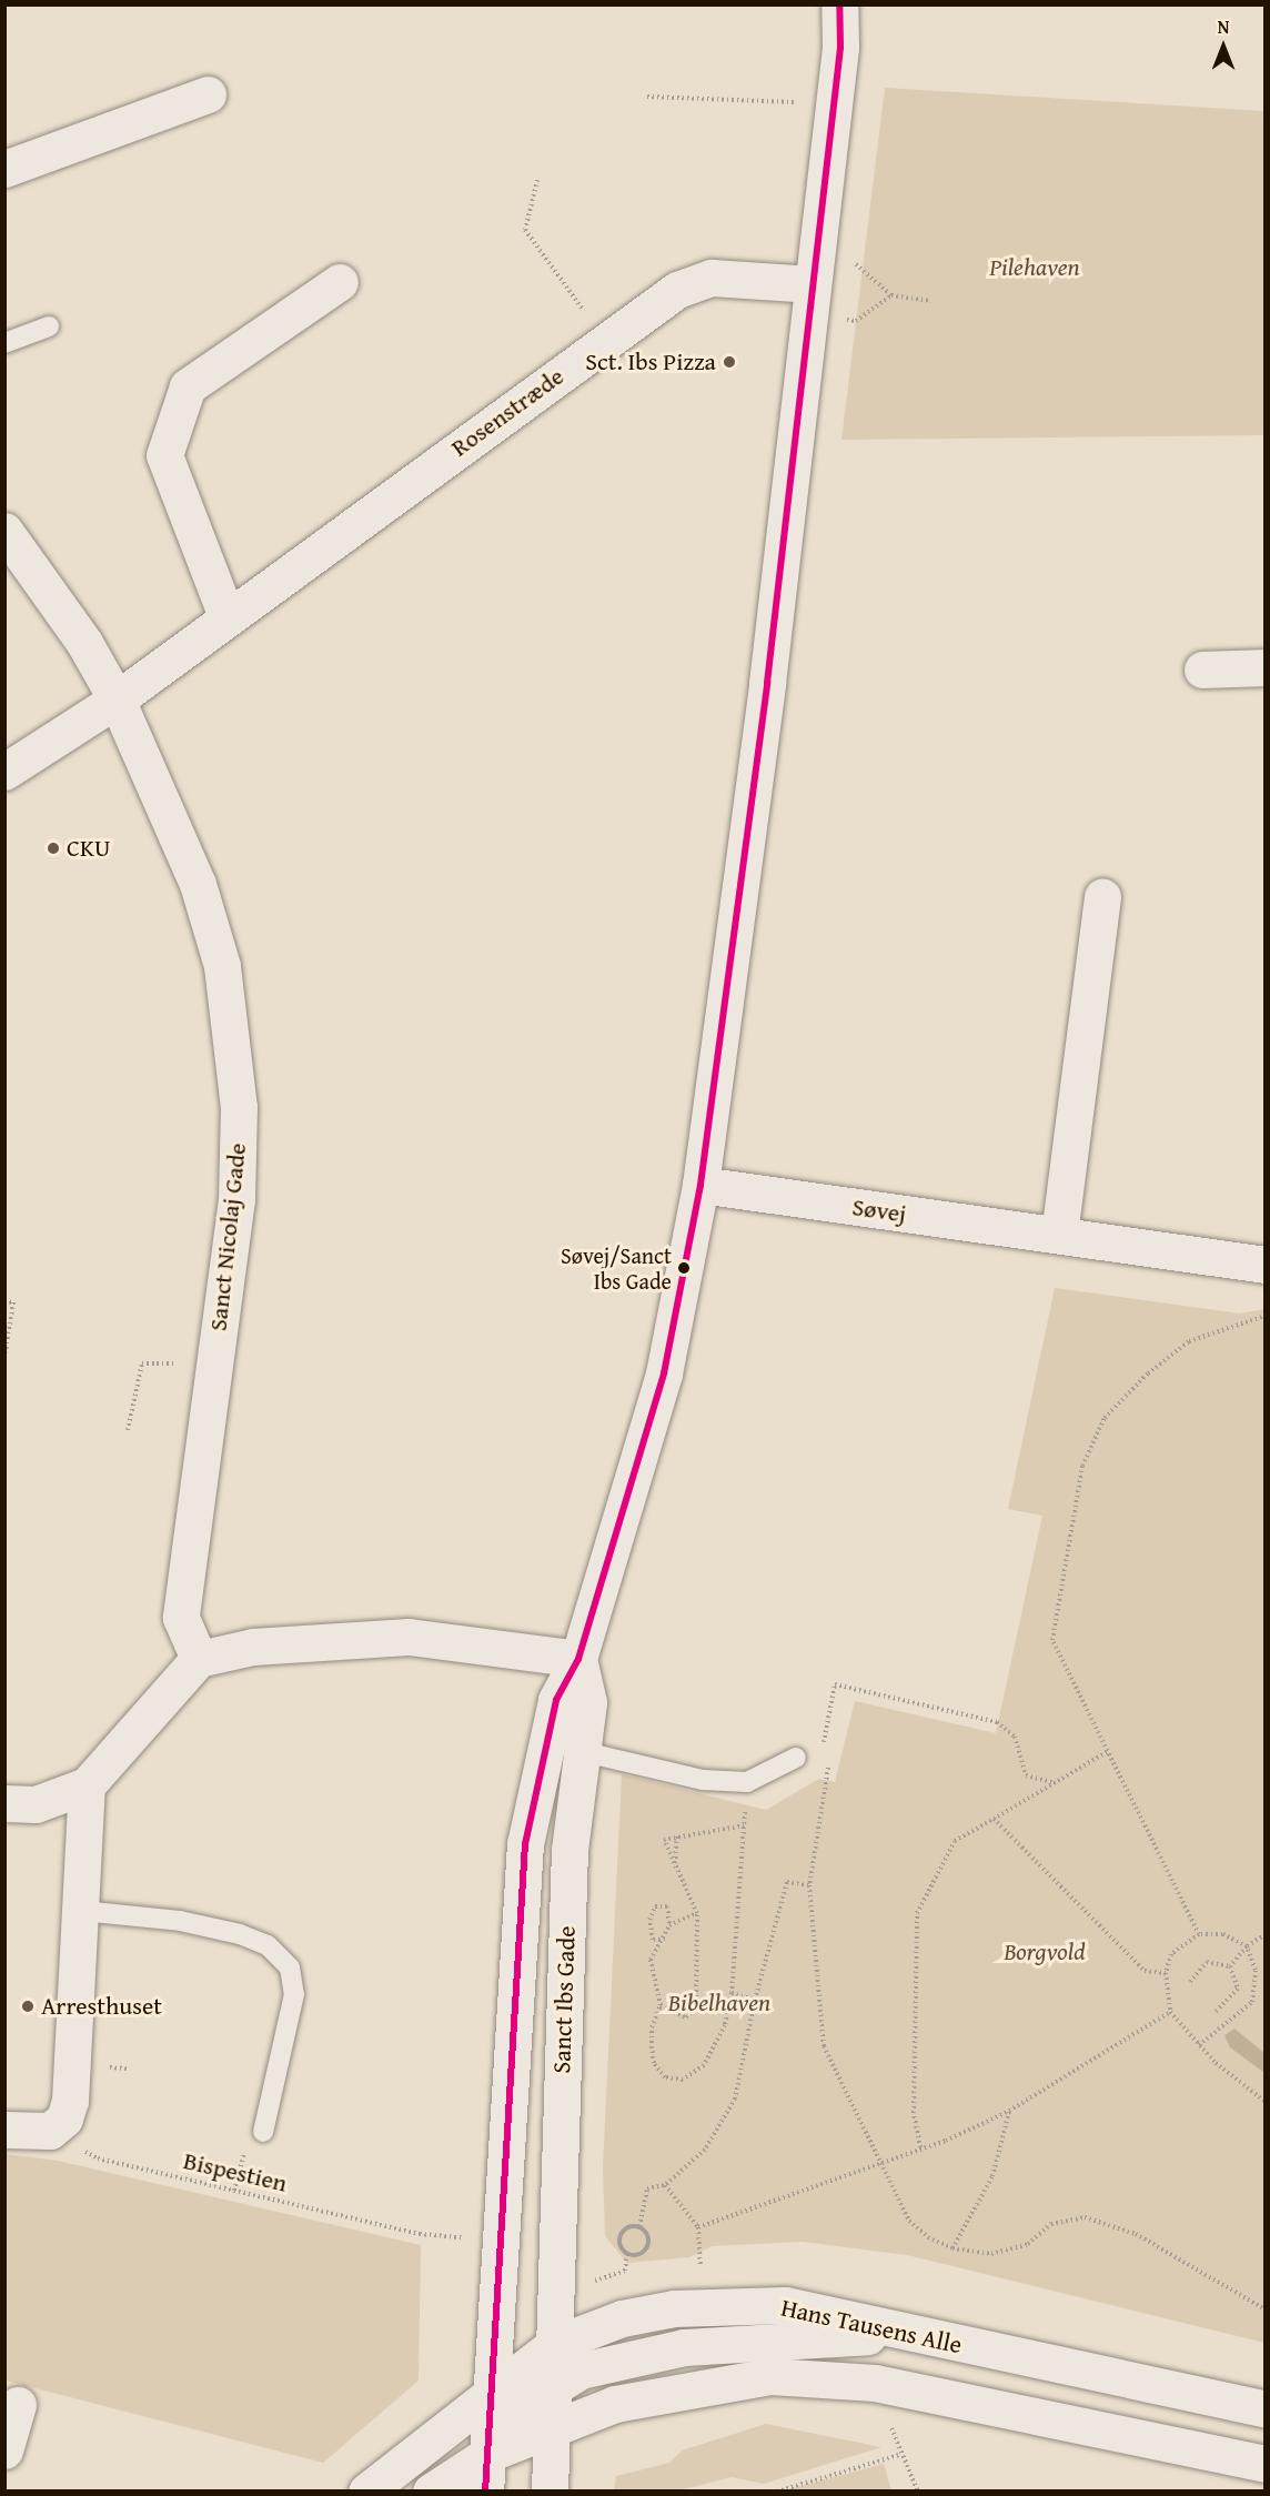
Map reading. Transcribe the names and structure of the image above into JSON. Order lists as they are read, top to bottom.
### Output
{
  "streets": {
    "street": [
      "Rosenstræde",
      "Søvej",
      "Sanct Nicolaj Gade",
      "Sanct Ibs Gade",
      "Hans Tausens Alle"
    ],
    "path": ["Bispestien"]
  },
  "crossings": [
    ["Rosenstræde", "Sanct Nicolaj Gade"],
    ["Rosenstræde", "Sanct Ibs Gade"],
    ["Søvej", "Sanct Ibs Gade"],
    ["Sanct Ibs Gade", "Hans Tausens Alle"]
  ],
  "parks": ["Pilehaven", "Borgvold", "Bibelhaven"],
  "places": [
    "Sct. Ibs Pizza",
    "CKU",
    "Søvej/Sanct Ibs Gade",
    "Arresthuset"
  ],
  "north": "top"
}
